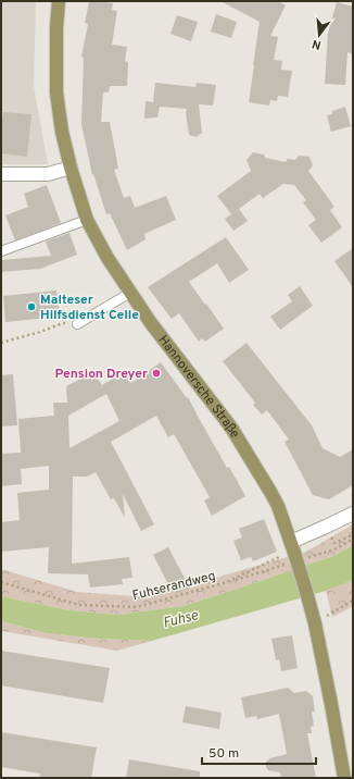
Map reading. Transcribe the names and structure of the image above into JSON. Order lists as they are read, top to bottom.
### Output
{
  "streets": {
    "main road": ["Hannoversche Straße"],
    "path": ["Fuhserandweg"]
  },
  "crossings": [
    ["Hannoversche Straße", "Fuhserandweg"]
  ],
  "water": ["Fuhse"],
  "places": ["Malteser Hilfsdienst Celle", "Pension Dreyer"],
  "scale_bar": "50 m",
  "north": "bottom"
}
